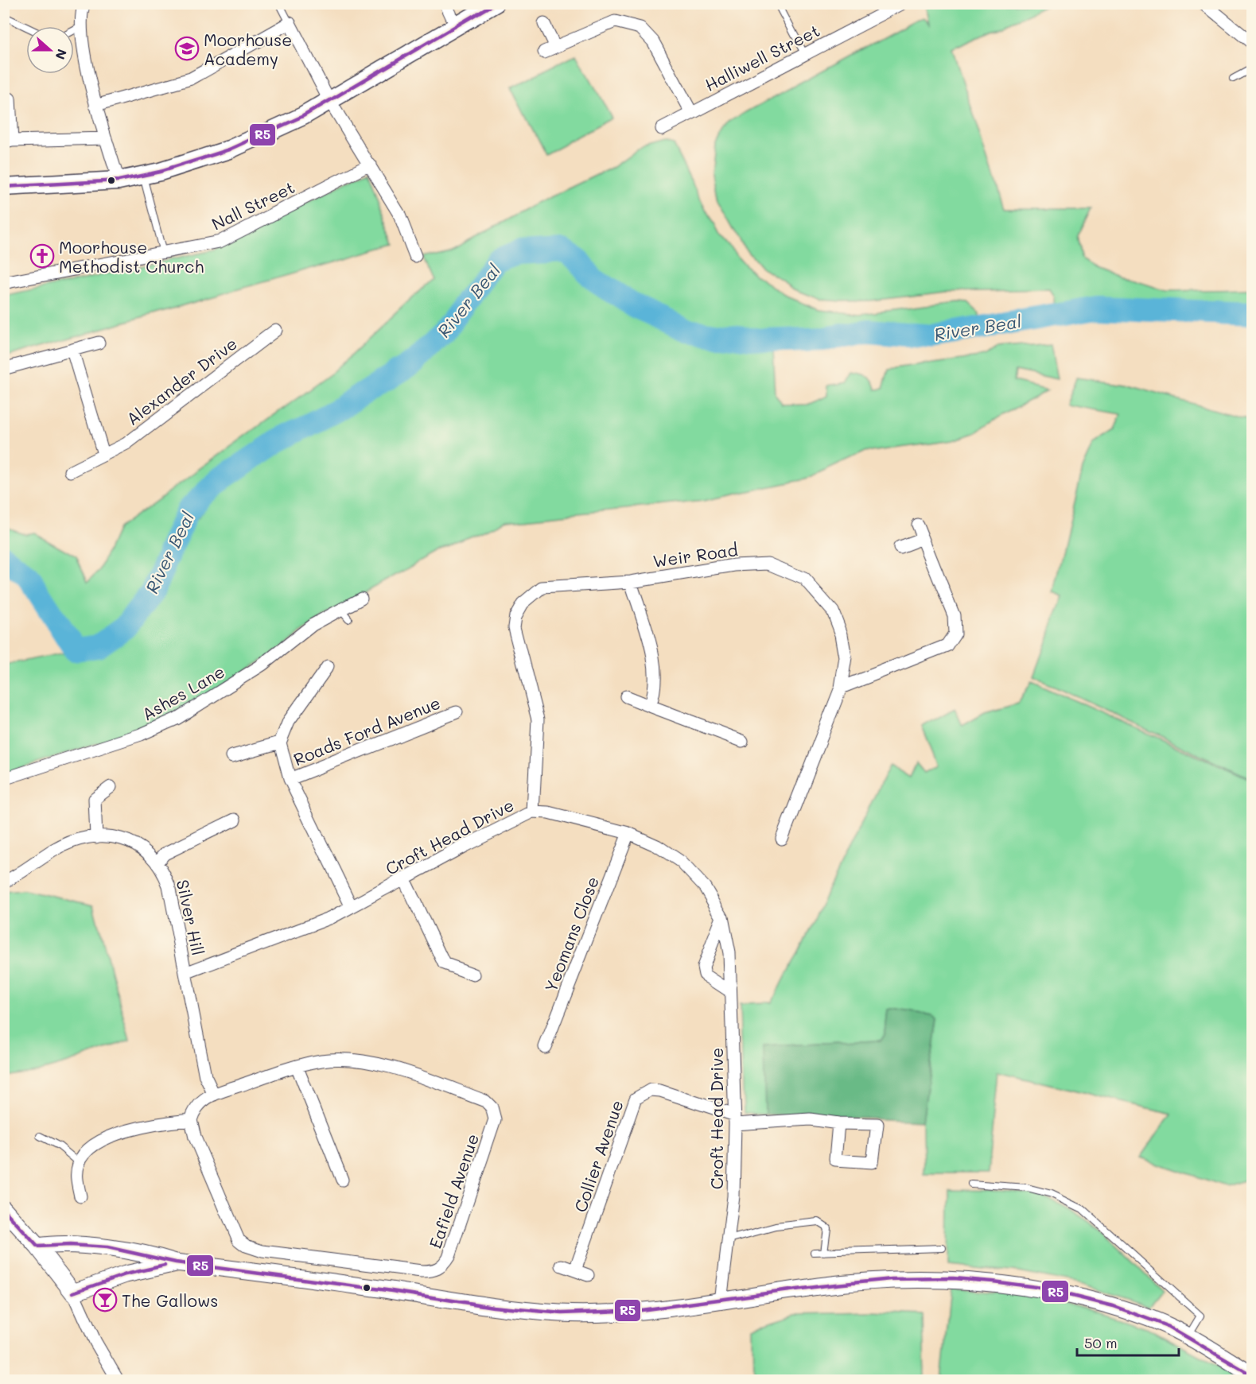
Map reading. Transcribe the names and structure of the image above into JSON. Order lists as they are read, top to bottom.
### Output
{
  "streets": {
    "street": [
      "Halliwell Street",
      "Nall Street",
      "Alexander Drive",
      "Weir Road",
      "Ashes Lane",
      "Roads Ford Avenue",
      "Croft Head Drive",
      "Silver Hill",
      "Yeomans Close",
      "Collier Avenue",
      "Eafield Avenue"
    ]
  },
  "crossings": [
    ["Weir Road", "Croft Head Drive"],
    ["Croft Head Drive", "Silver Hill"],
    ["Croft Head Drive", "Yeomans Close"],
    ["Croft Head Drive", "Collier Avenue"],
    ["Silver Hill", "Eafield Avenue"]
  ],
  "water": ["River Beal"],
  "places": {
    "school or university": ["Moorhouse Academy"],
    "church": ["Moorhouse Methodist Church"],
    "bar": ["The Gallows"]
  },
  "lines": ["transit line R5"],
  "scale_bar": "50 m",
  "north": "right"
}
